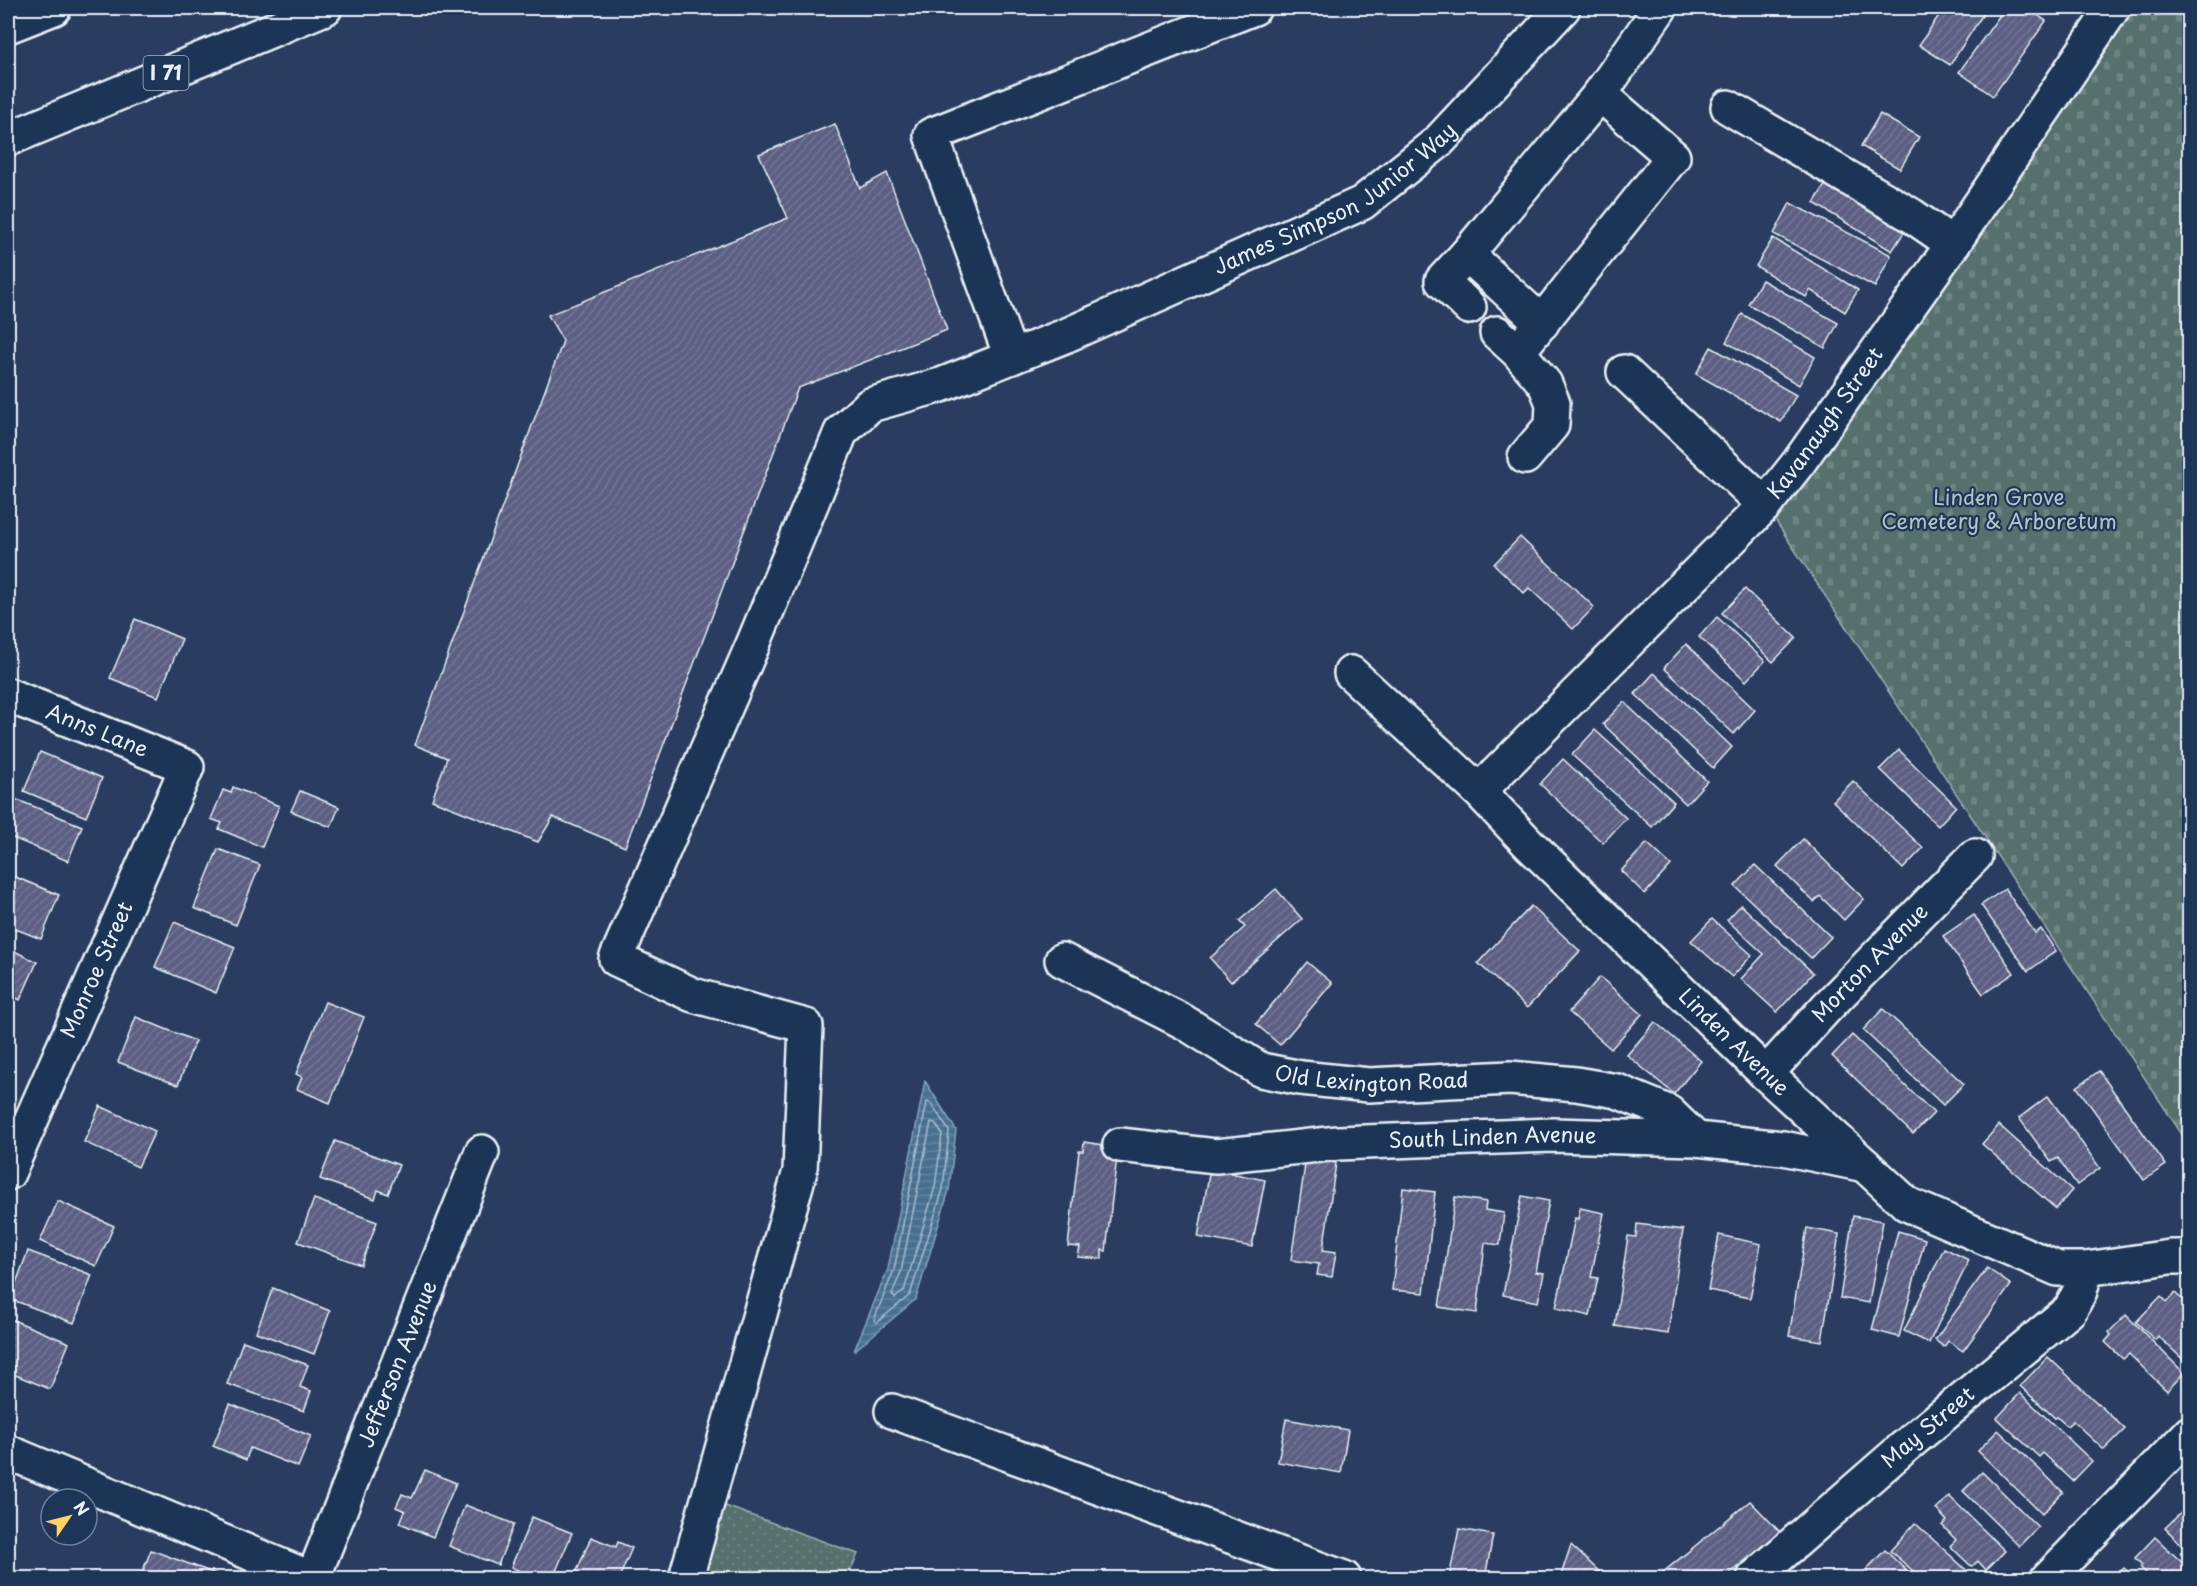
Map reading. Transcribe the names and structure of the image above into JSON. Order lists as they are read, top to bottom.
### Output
{
  "streets": {
    "main road": [
      "I 71",
      "James Simpson Junior Way",
      "Kavanaugh Street",
      "Anns Lane",
      "Morton Avenue",
      "Monroe Street",
      "Linden Avenue",
      "Old Lexington Road",
      "South Linden Avenue",
      "Jefferson Avenue",
      "May Street"
    ]
  },
  "crossings": [
    ["Kavanaugh Street", "Linden Avenue"],
    ["Anns Lane", "Monroe Street"],
    ["Morton Avenue", "Linden Avenue"],
    ["Linden Avenue", "South Linden Avenue"],
    ["Linden Avenue", "May Street"],
    ["Old Lexington Road", "South Linden Avenue"]
  ],
  "parks": ["Linden Grove Cemetery & Arboretum"],
  "north": "top right"
}
